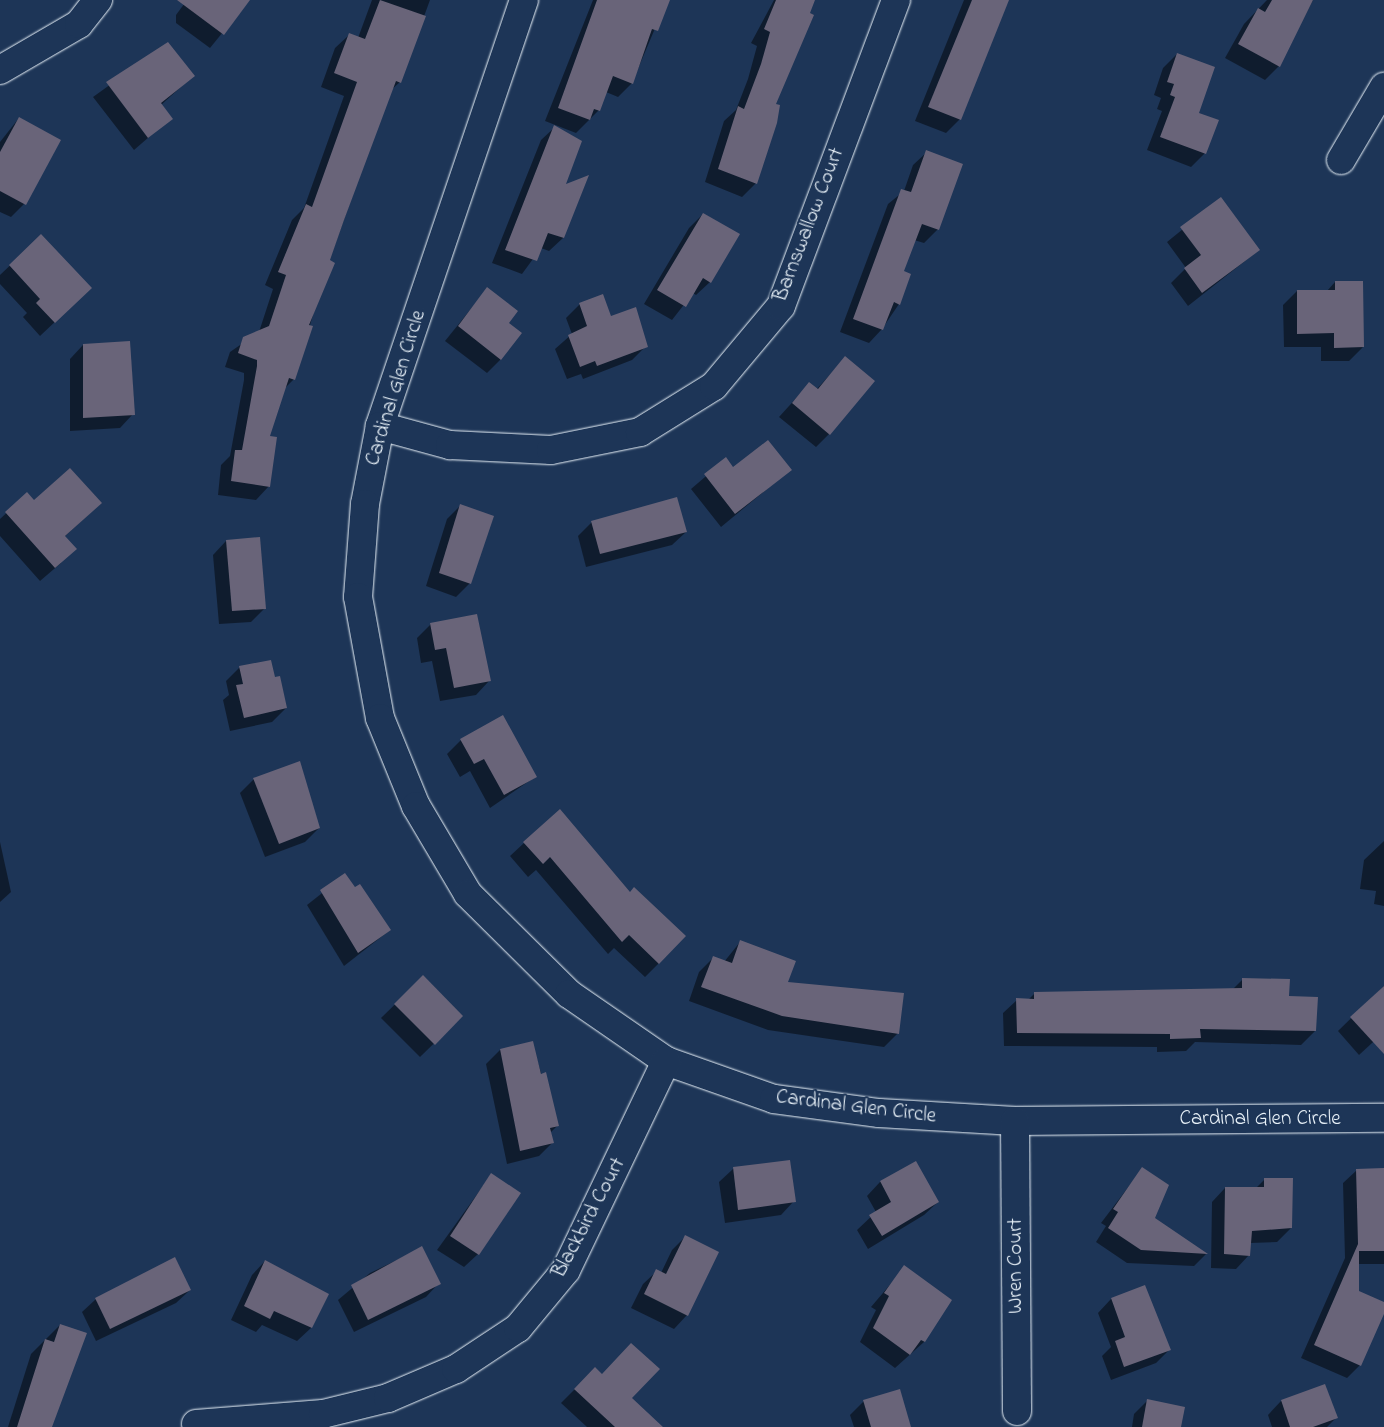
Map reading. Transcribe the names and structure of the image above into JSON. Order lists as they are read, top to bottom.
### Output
{
  "streets": {
    "street": [
      "Barnswallow Court",
      "Cardinal Glen Circle",
      "Blackbird Court",
      "Wren Court"
    ]
  },
  "crossings": [
    ["Barnswallow Court", "Cardinal Glen Circle"],
    ["Cardinal Glen Circle", "Blackbird Court"],
    ["Cardinal Glen Circle", "Wren Court"]
  ]
}
